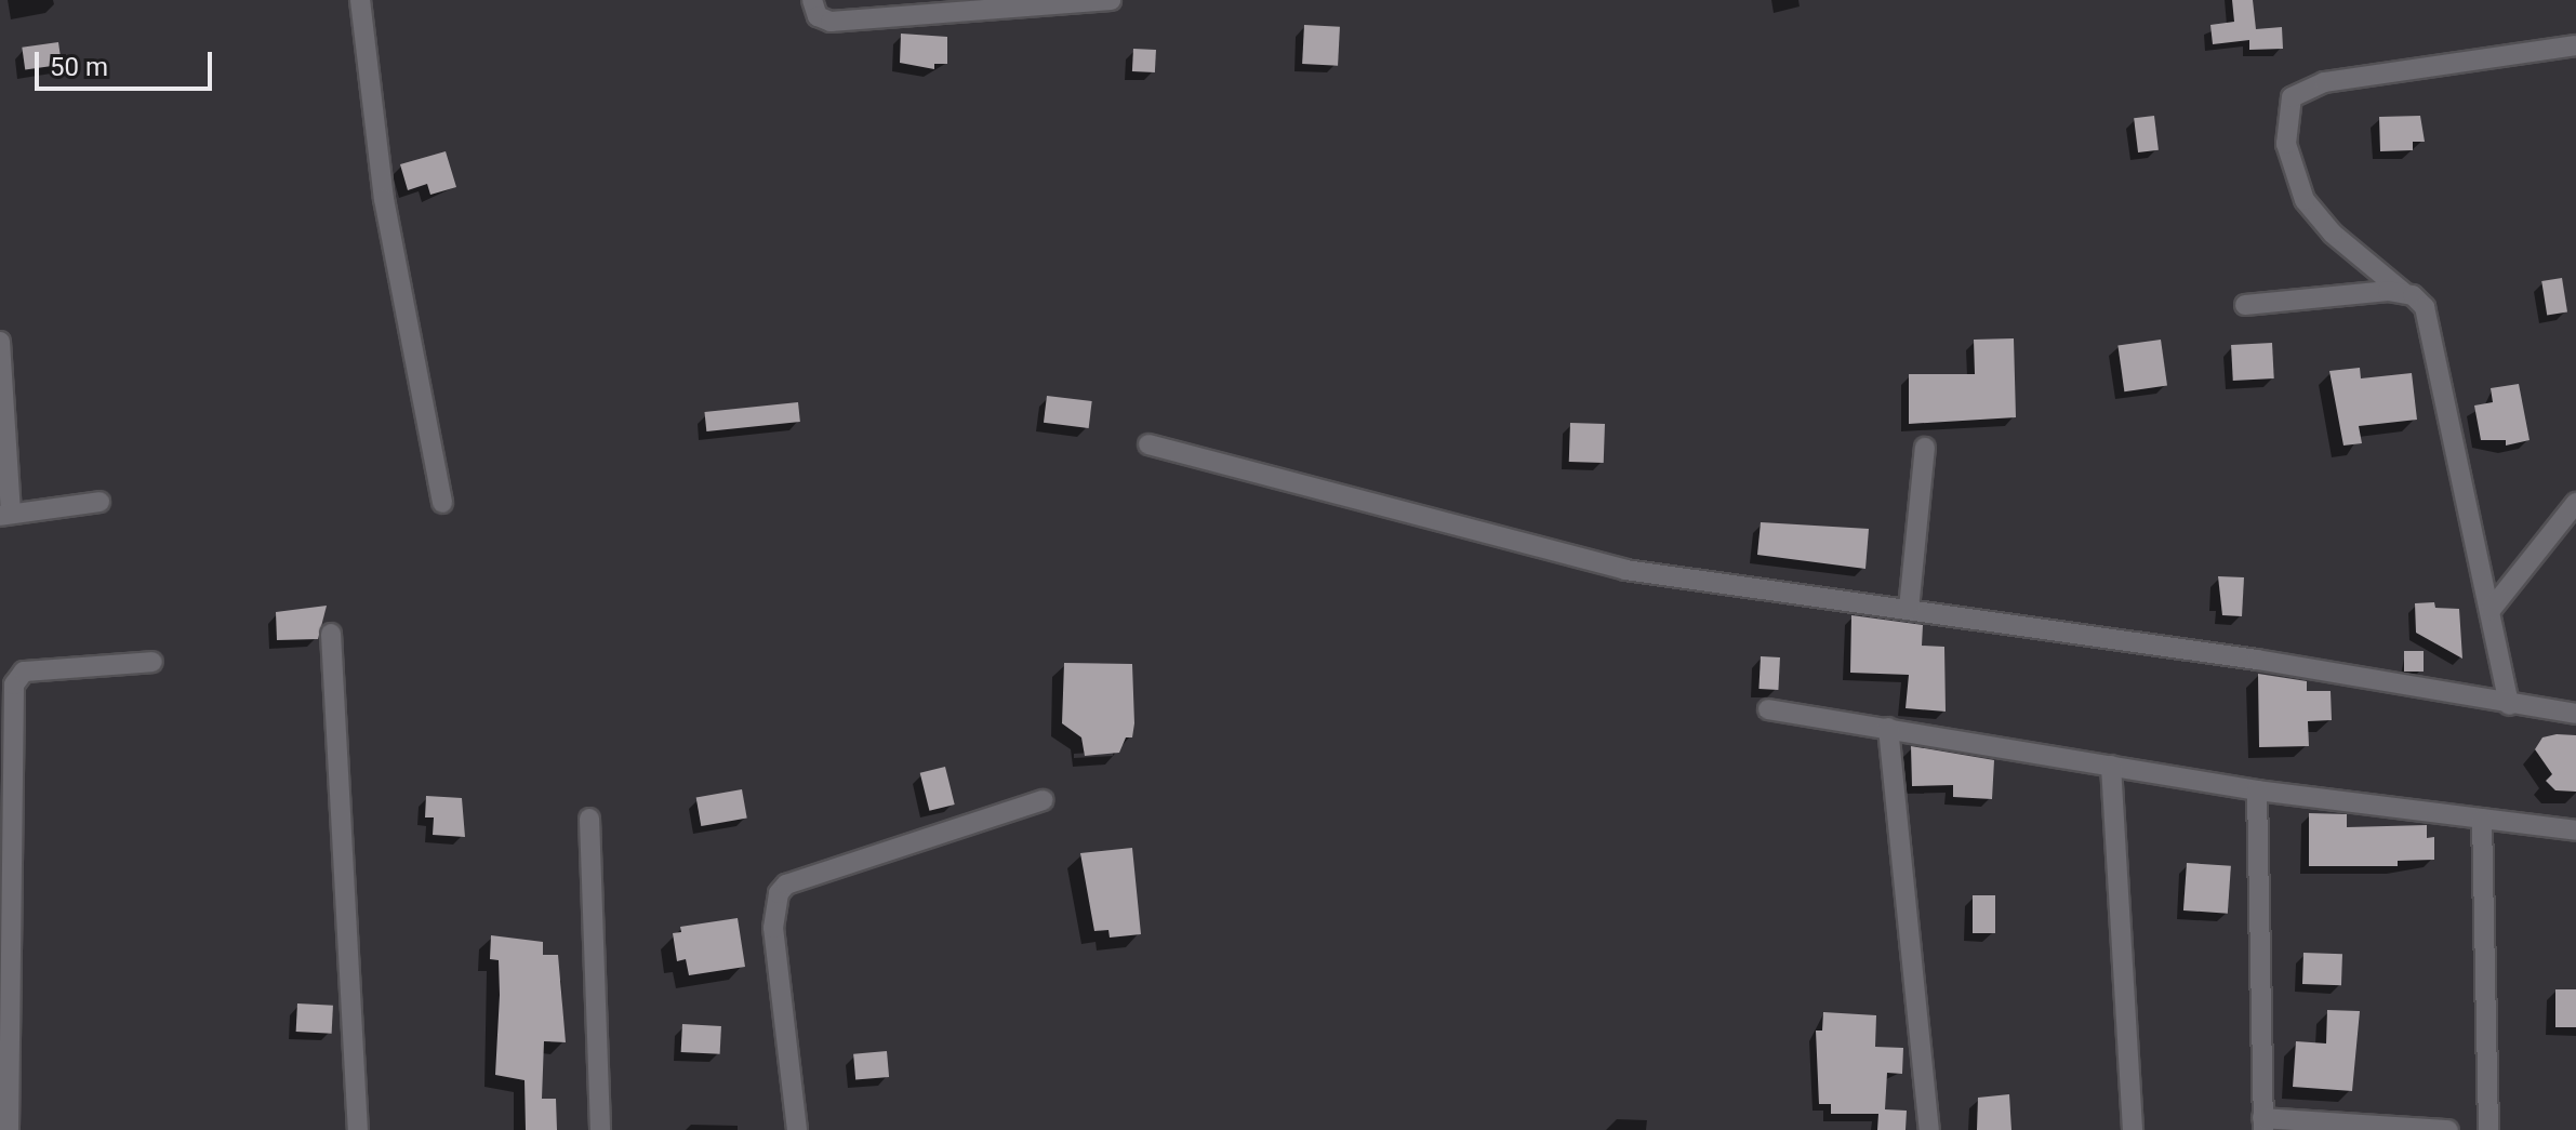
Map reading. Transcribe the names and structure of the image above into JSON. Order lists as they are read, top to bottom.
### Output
{
  "scale_bar": "50 m"
}
